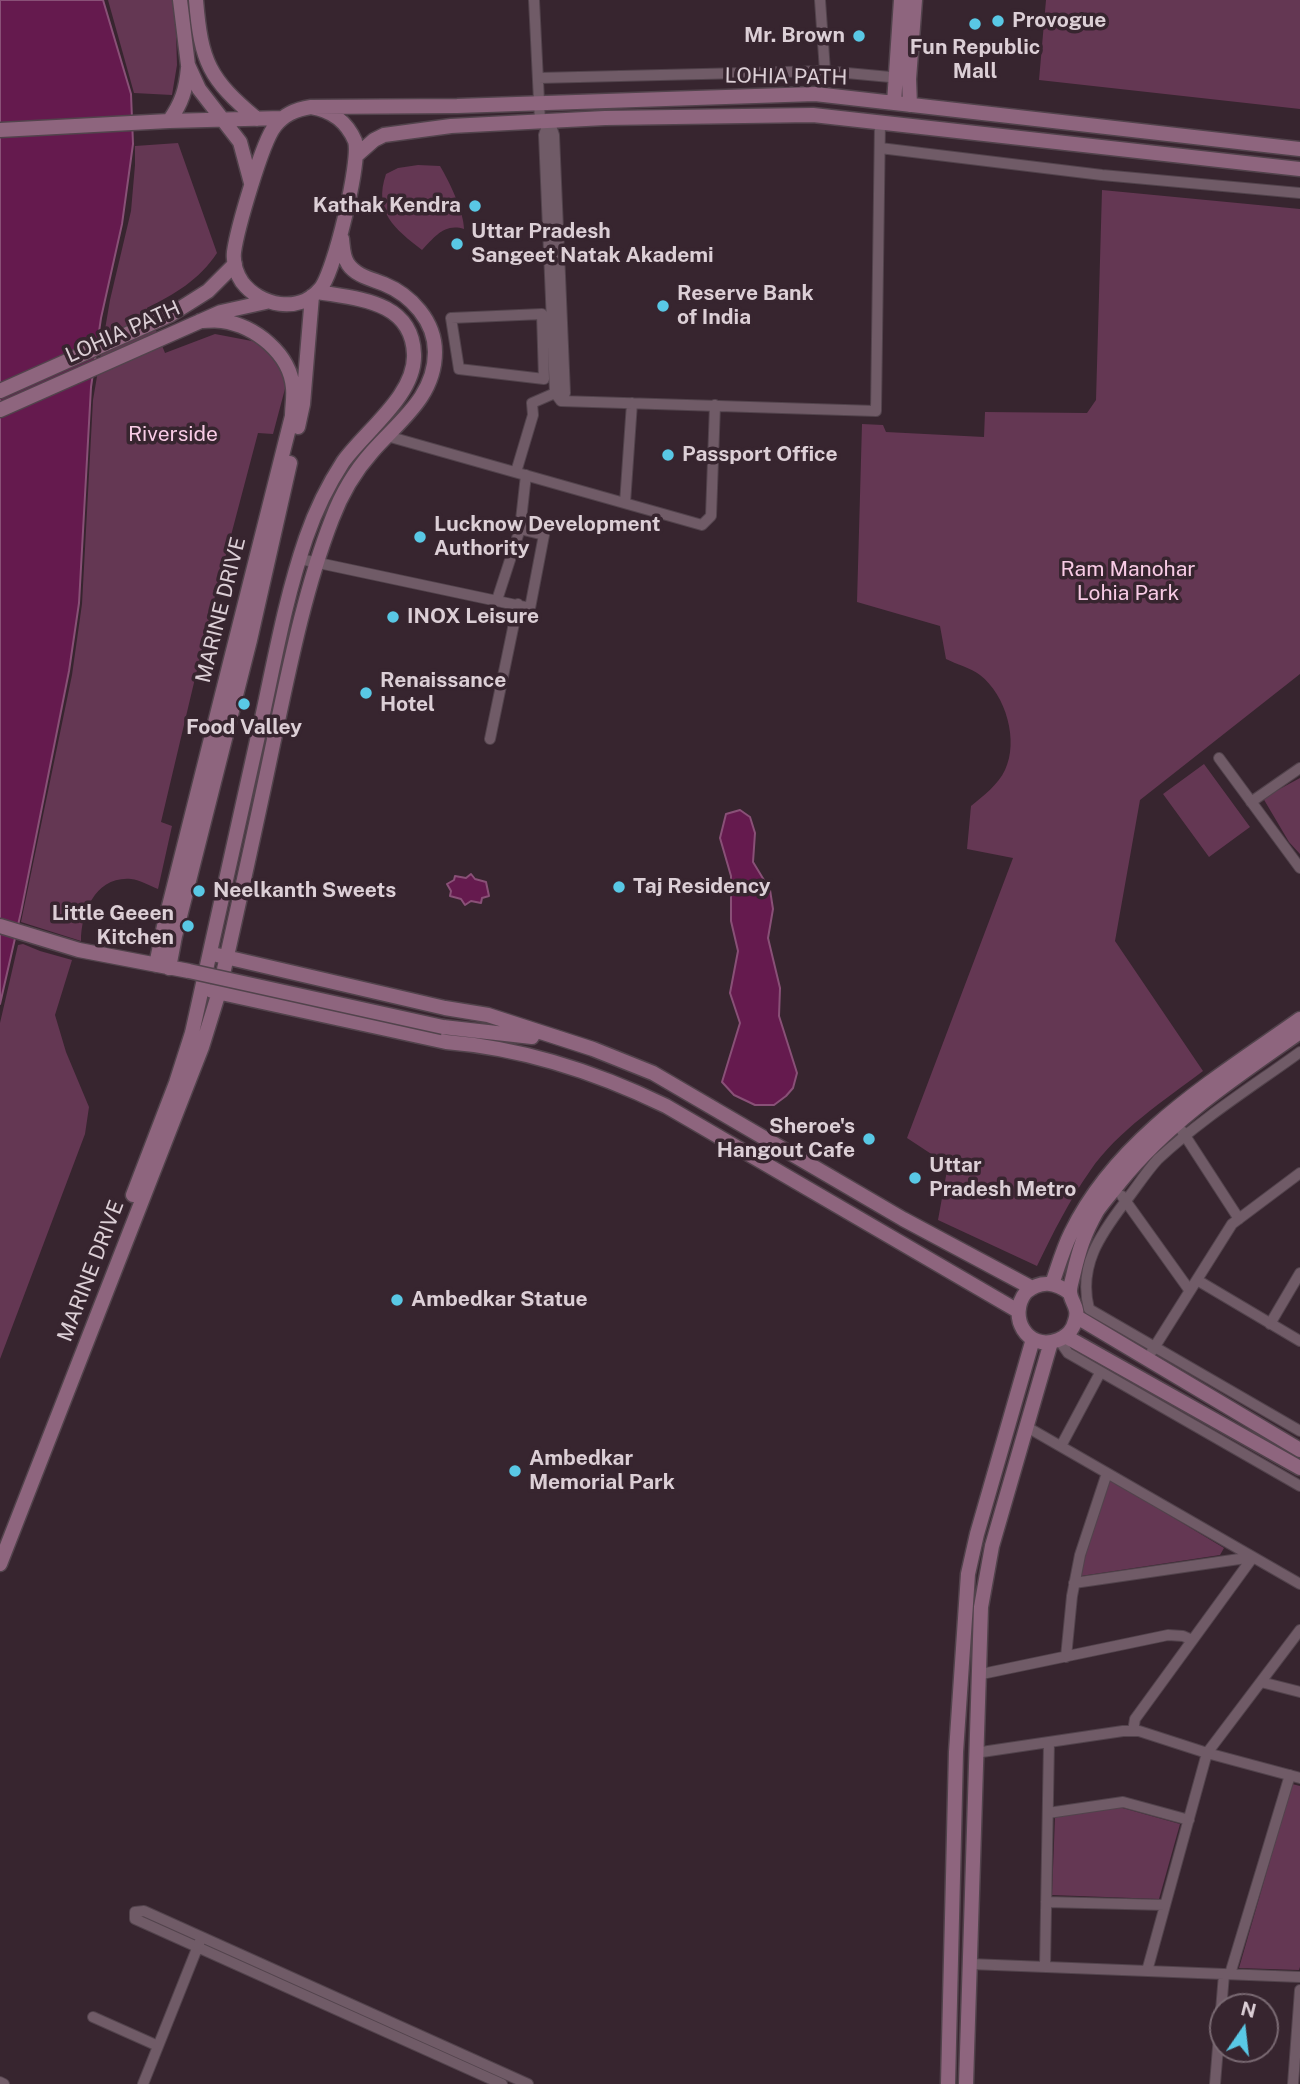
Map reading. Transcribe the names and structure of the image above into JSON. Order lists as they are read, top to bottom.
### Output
{
  "streets": {
    "street": ["LOHIA PATH", "MARINE DRIVE"]
  },
  "crossings": [
    ["LOHIA PATH", "MARINE DRIVE"]
  ],
  "parks": ["Riverside", "Ram Manohar Lohia Park"],
  "places": [
    "Provogue",
    "Fun Republic Mall",
    "Mr. Brown",
    "Kathak Kendra",
    "Uttar Pradesh Sangeet Natak Akademi",
    "Reserve Bank of India",
    "Passport Office",
    "Lucknow Development Authority",
    "INOX Leisure",
    "Renaissance Hotel",
    "Food Valley",
    "Taj Residency",
    "Neelkanth Sweets",
    "Little Geeen Kitchen",
    "Sheroe's Hangout Cafe",
    "Uttar Pradesh Metro",
    "Ambedkar Statue",
    "Ambedkar Memorial Park"
  ],
  "north": "top"
}
